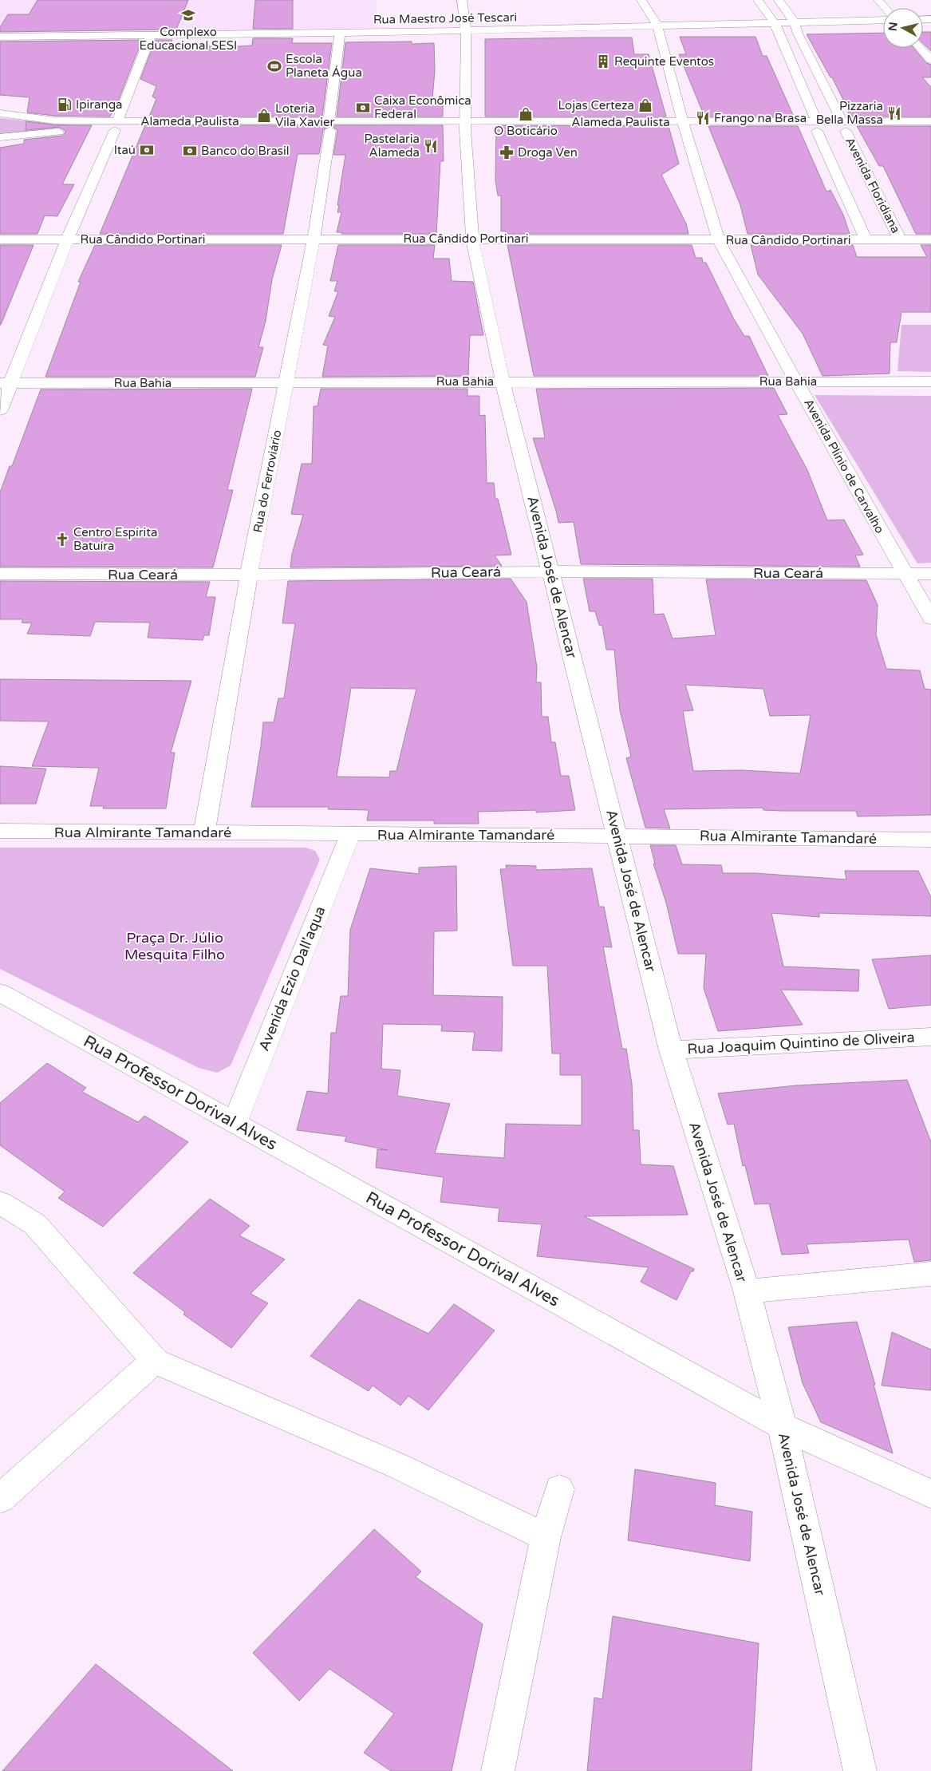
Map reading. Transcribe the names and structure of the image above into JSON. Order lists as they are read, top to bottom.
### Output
{
  "streets": {
    "street": [
      "Rua Maestro José Tescari",
      "Alameda Paulista",
      "Avenida Floridiana",
      "Rua Cândido Portinari",
      "Rua Bahia",
      "Avenida Plínio de Carvalho",
      "Rua do Ferroviário",
      "Rua Ceará",
      "Avenida José de Alencar",
      "Rua Almirante Tamandaré",
      "Avenida Ezio Dall'aqua",
      "Rua Joaquim Quintino de Oliveira",
      "Rua Professor Dorival Alves"
    ]
  },
  "crossings": [
    ["Rua Maestro José Tescari", "Avenida Floridiana"],
    ["Rua Maestro José Tescari", "Avenida Plínio de Carvalho"],
    ["Rua Maestro José Tescari", "Rua do Ferroviário"],
    ["Rua Maestro José Tescari", "Avenida José de Alencar"],
    ["Alameda Paulista", "Avenida Floridiana"],
    ["Alameda Paulista", "Avenida Plínio de Carvalho"],
    ["Alameda Paulista", "Rua do Ferroviário"],
    ["Alameda Paulista", "Avenida José de Alencar"],
    ["Avenida Floridiana", "Rua Cândido Portinari"],
    ["Rua Cândido Portinari", "Avenida Plínio de Carvalho"],
    ["Rua Cândido Portinari", "Rua do Ferroviário"],
    ["Rua Cândido Portinari", "Avenida José de Alencar"],
    ["Rua Bahia", "Avenida Plínio de Carvalho"],
    ["Rua Bahia", "Rua do Ferroviário"],
    ["Rua Bahia", "Avenida José de Alencar"],
    ["Avenida Plínio de Carvalho", "Rua Ceará"],
    ["Rua do Ferroviário", "Rua Ceará"],
    ["Rua do Ferroviário", "Rua Almirante Tamandaré"],
    ["Rua Ceará", "Avenida José de Alencar"],
    ["Avenida José de Alencar", "Rua Almirante Tamandaré"],
    ["Avenida José de Alencar", "Rua Joaquim Quintino de Oliveira"],
    ["Avenida José de Alencar", "Rua Professor Dorival Alves"],
    ["Rua Almirante Tamandaré", "Avenida Ezio Dall'aqua"],
    ["Avenida Ezio Dall'aqua", "Rua Professor Dorival Alves"]
  ],
  "parks": ["Praça Dr. Júlio Mesquita Filho"],
  "places": {
    "school or university": ["Complexo Educacional SESI"],
    "building": ["Requinte Eventos"],
    "sports": ["Escola Planeta Água"],
    "fuel station": ["Ipiranga"],
    "shop": ["Lojas Certeza", "O Boticário", "Loteria Vila Xavier"],
    "bank": ["Caixa Econômica Federal", "Itaú", "Banco do Brasil"],
    "restaurant": ["Pizzaria Bella Massa", "Frango na Brasa", "Pastelaria Alameda"],
    "pharmacy": ["Droga Ven"],
    "church": ["Centro Espírita Batuíra"]
  },
  "north": "left"
}
